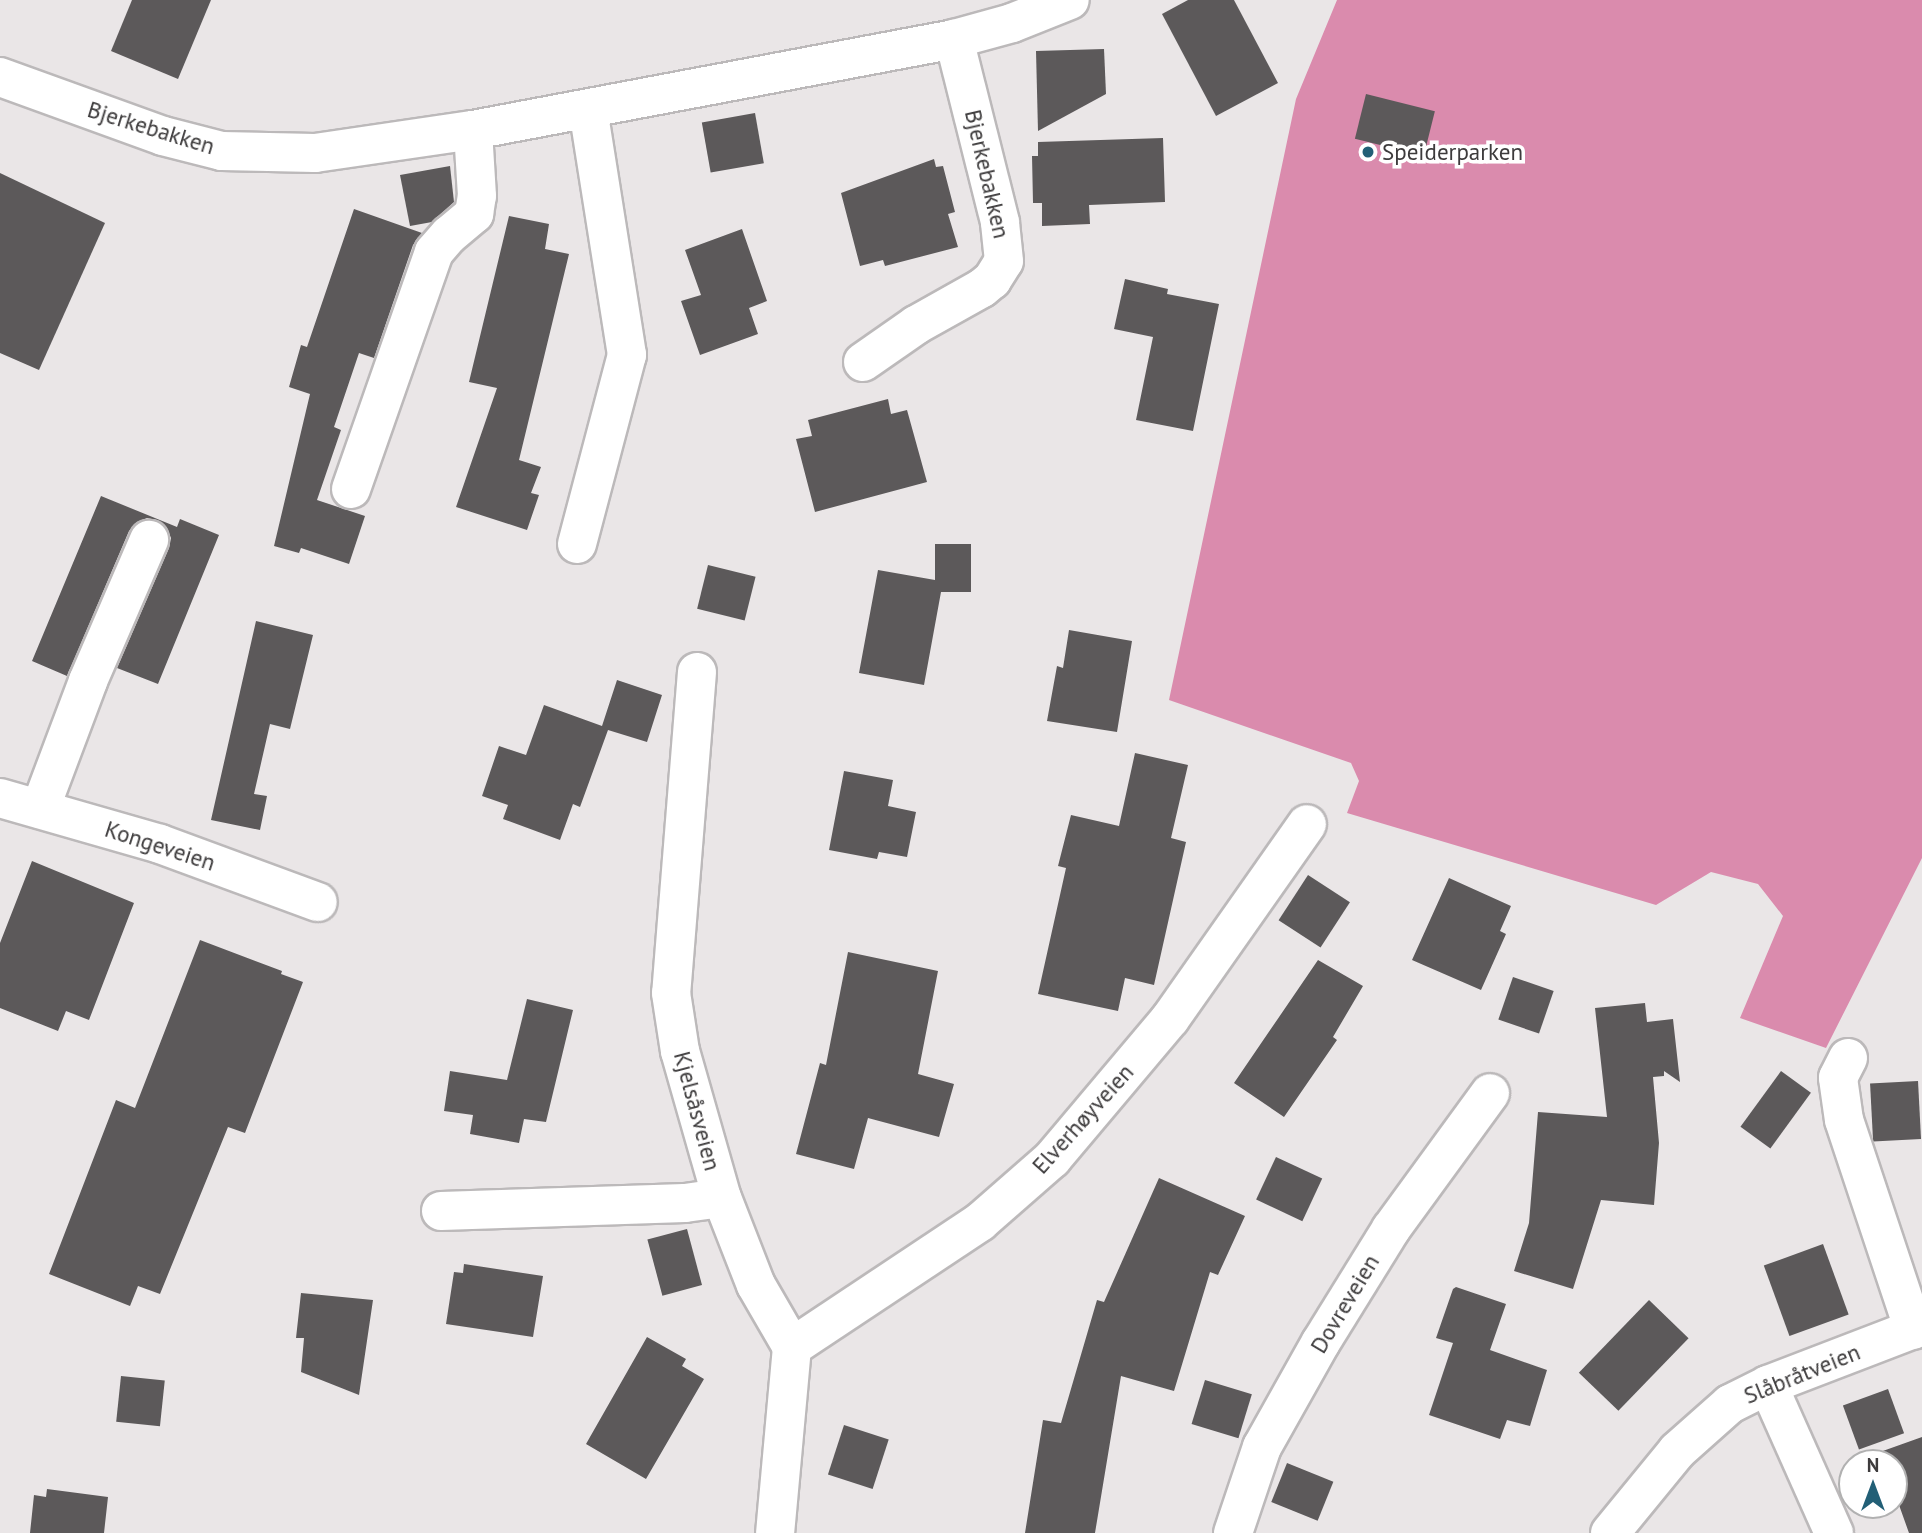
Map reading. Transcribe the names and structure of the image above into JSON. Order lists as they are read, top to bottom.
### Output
{
  "streets": {
    "street": [
      "Bjerkebakken",
      "Kongeveien",
      "Kjelsåsveien",
      "Elverhøyveien",
      "Dovreveien",
      "Slåbråtveien"
    ]
  },
  "crossings": [
    ["Kjelsåsveien", "Elverhøyveien"]
  ],
  "places": ["Speiderparken"],
  "north": "top"
}
